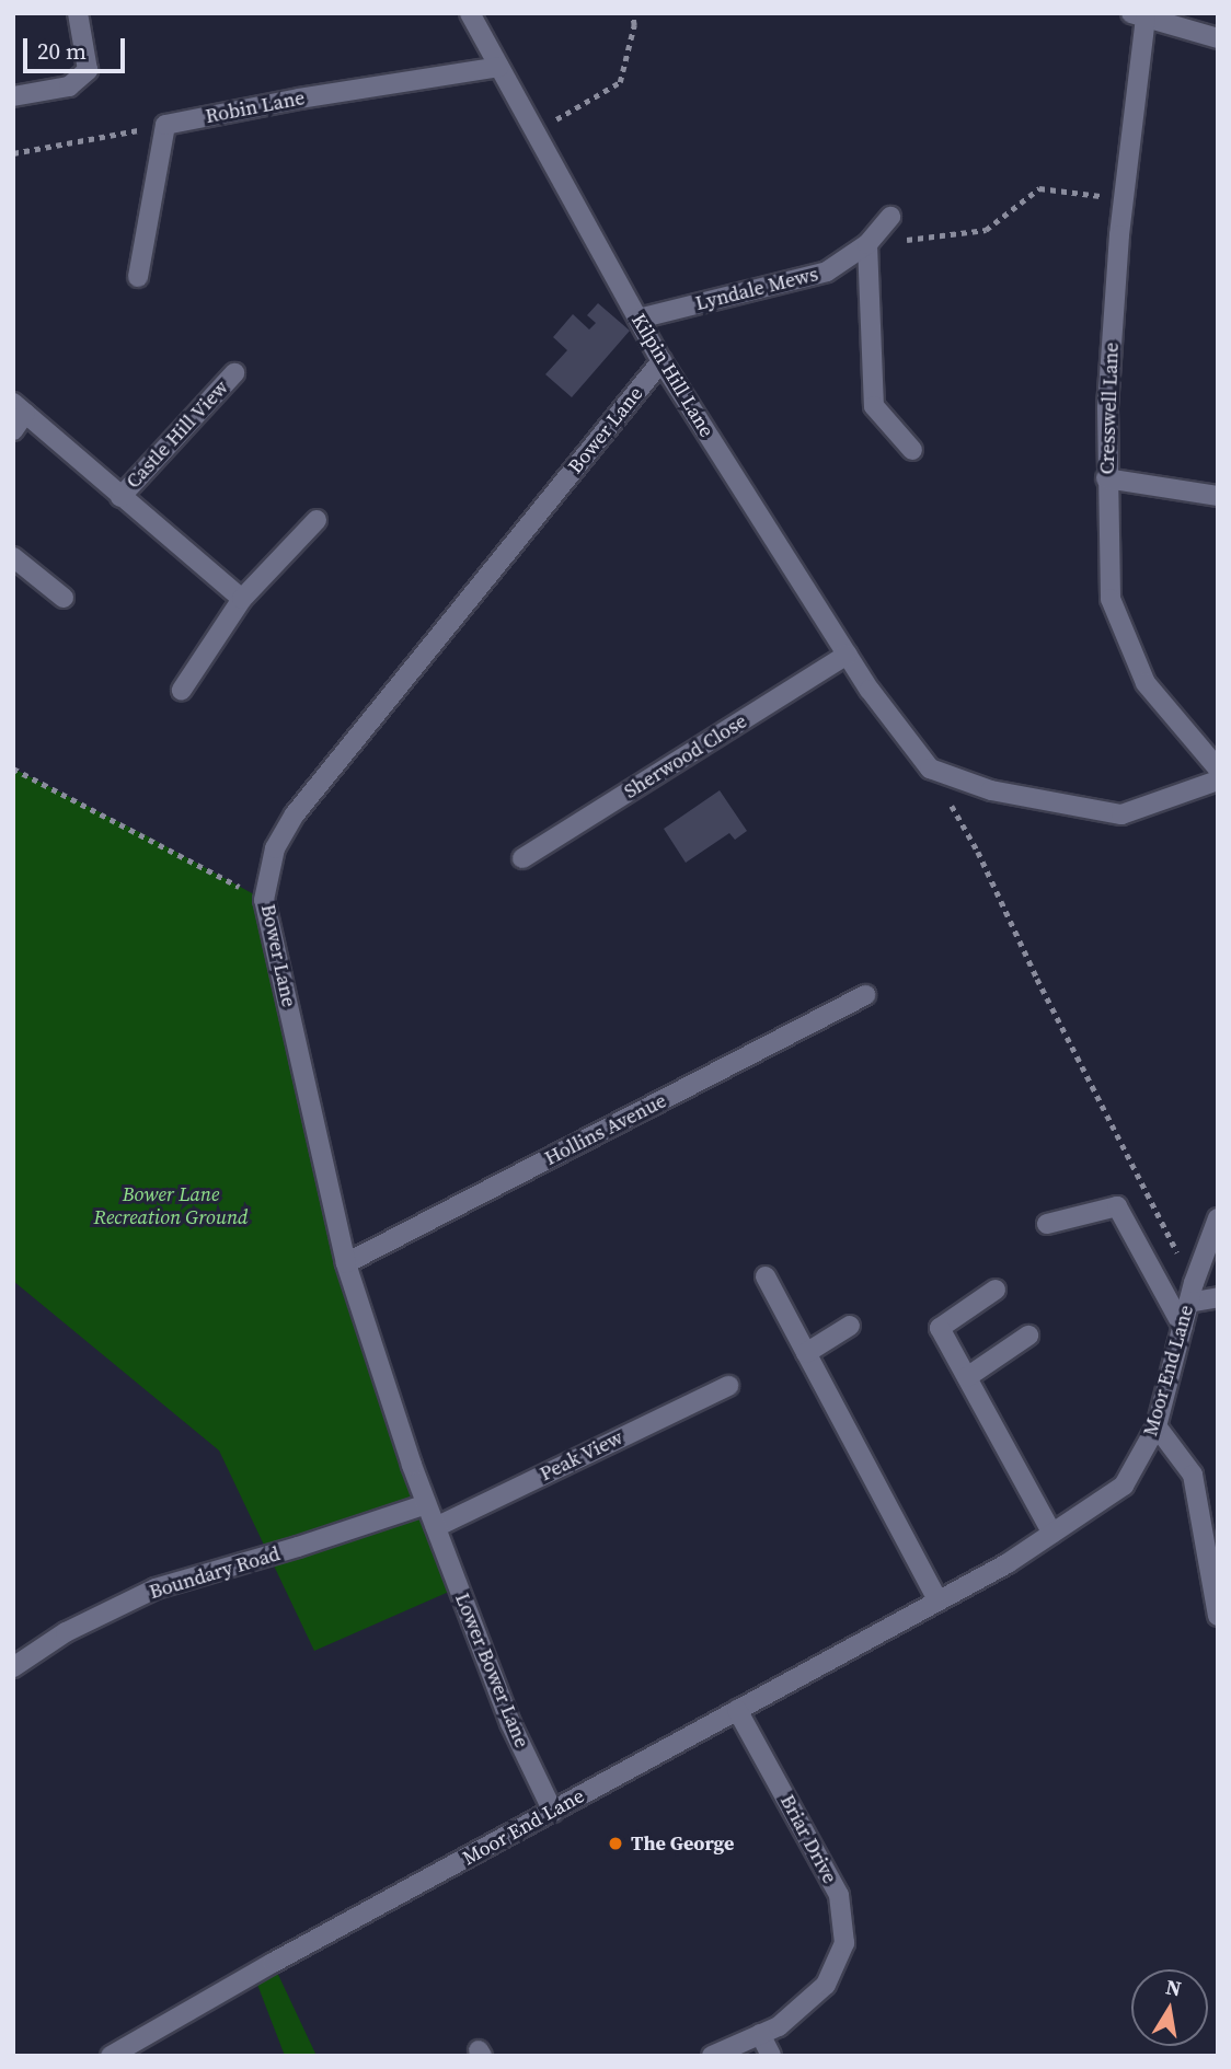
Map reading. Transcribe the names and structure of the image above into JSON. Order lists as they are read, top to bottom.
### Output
{
  "streets": {
    "street": [
      "Robin Lane",
      "Lyndale Mews",
      "Kilpin Hill Lane",
      "Cresswell Lane",
      "Bower Lane",
      "Castle Hill View",
      "Sherwood Close",
      "Hollins Avenue",
      "Moor End Lane",
      "Peak View",
      "Boundary Road",
      "Lower Bower Lane",
      "Briar Drive"
    ]
  },
  "crossings": [
    ["Robin Lane", "Kilpin Hill Lane"],
    ["Lyndale Mews", "Kilpin Hill Lane"],
    ["Kilpin Hill Lane", "Bower Lane"],
    ["Kilpin Hill Lane", "Sherwood Close"],
    ["Bower Lane", "Hollins Avenue"],
    ["Bower Lane", "Peak View"],
    ["Bower Lane", "Boundary Road"],
    ["Bower Lane", "Lower Bower Lane"],
    ["Moor End Lane", "Lower Bower Lane"],
    ["Moor End Lane", "Briar Drive"],
    ["Peak View", "Lower Bower Lane"]
  ],
  "parks": ["Bower Lane Recreation Ground"],
  "places": ["The George"],
  "scale_bar": "20 m",
  "north": "top"
}
